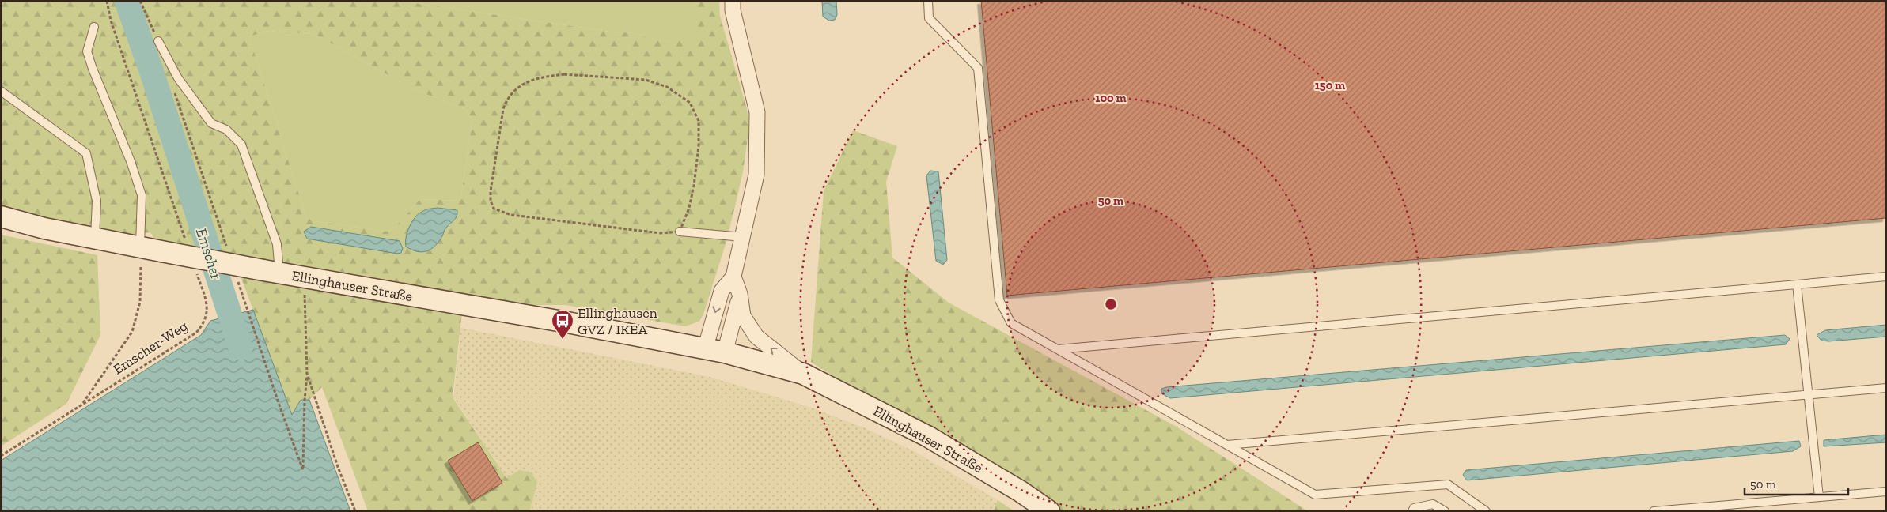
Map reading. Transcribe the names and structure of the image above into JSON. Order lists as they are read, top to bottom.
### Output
{
  "streets": {
    "main road": ["Ellinghauser Straße"],
    "path": ["Emscher-Weg"]
  },
  "water": ["Emscher"],
  "places": {
    "bus stop": ["Ellinghausen GVZ / IKEA"]
  },
  "scale_bar": "50 m",
  "rings": ["150 m", "100 m", "50 m"]
}
